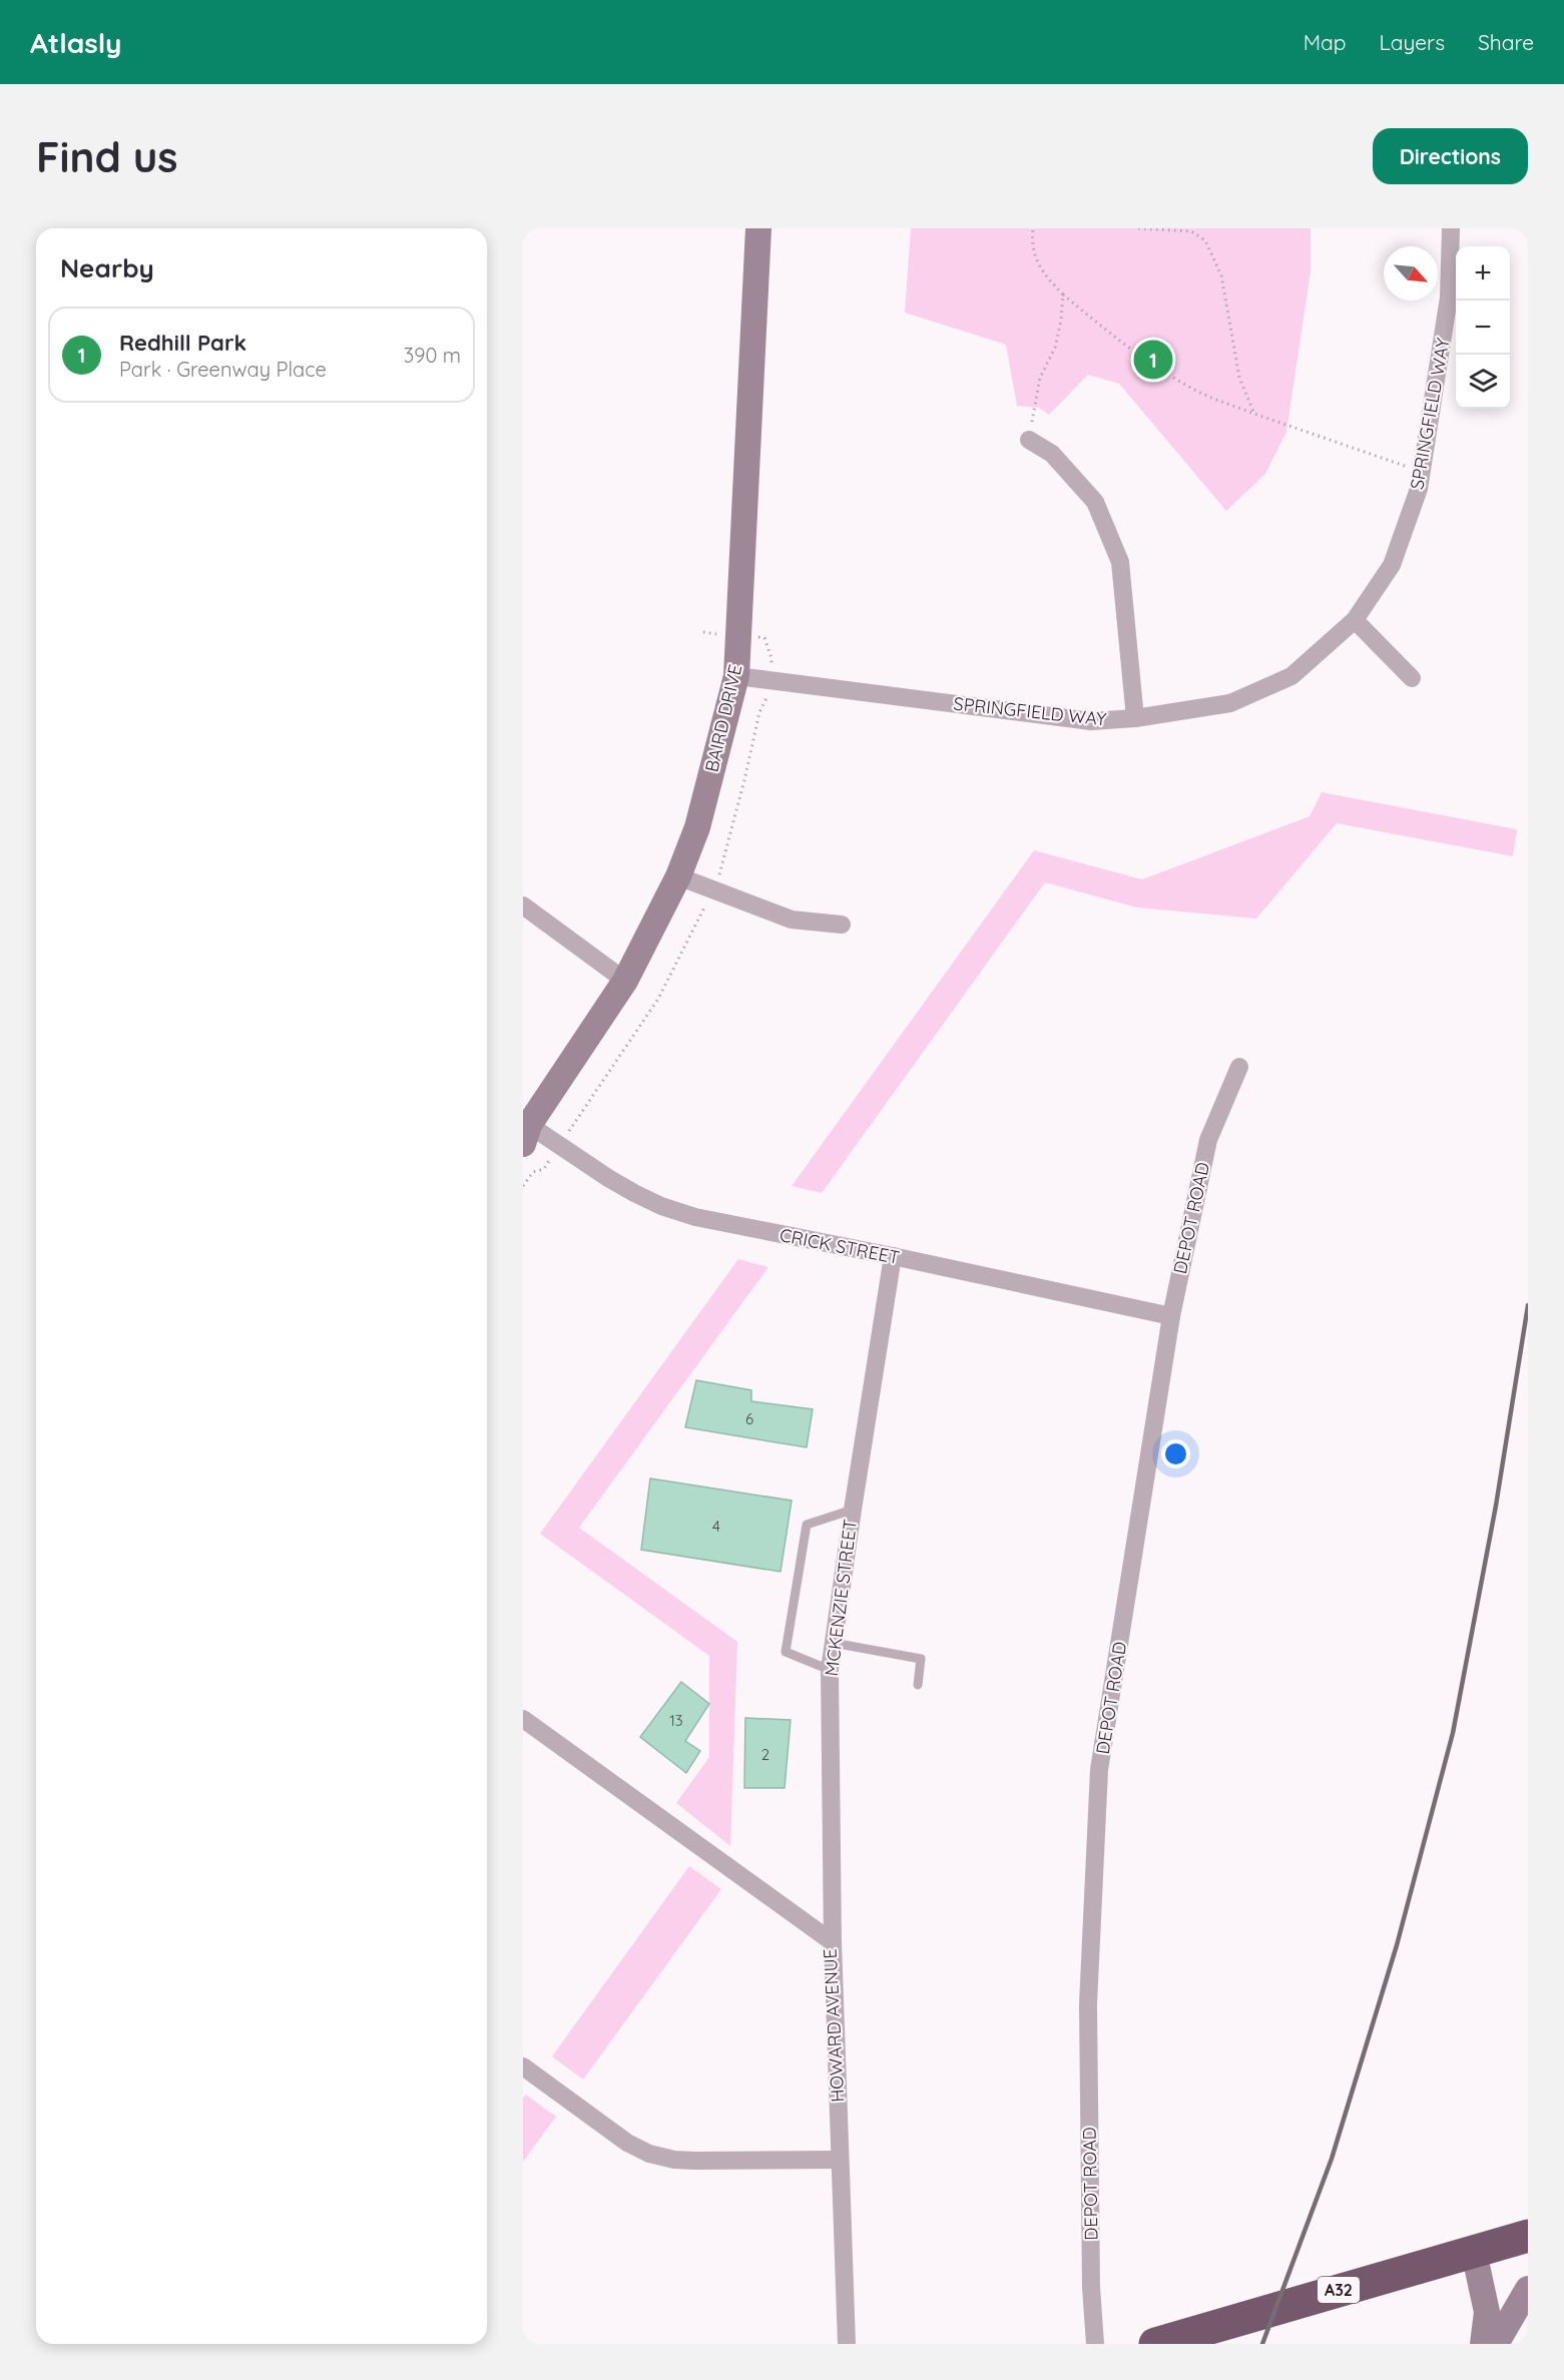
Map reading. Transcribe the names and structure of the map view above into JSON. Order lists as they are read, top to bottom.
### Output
{
  "streets": {
    "highway": ["A32"],
    "street": [
      "SPRINGFIELD WAY",
      "BAIRD DRIVE",
      "DEPOT ROAD",
      "CRICK STREET",
      "MCKENZIE STREET",
      "HOWARD AVENUE"
    ]
  },
  "crossings": [
    ["SPRINGFIELD WAY", "BAIRD DRIVE"],
    ["BAIRD DRIVE", "CRICK STREET"],
    ["DEPOT ROAD", "CRICK STREET"],
    ["CRICK STREET", "MCKENZIE STREET"],
    ["MCKENZIE STREET", "HOWARD AVENUE"]
  ],
  "house_numbers": [
    "6",
    "4",
    "13",
    "2"
  ],
  "north": "bottom right",
  "page": {
    "header": "Atlasly",
    "nav": ["Map", "Layers", "Share"],
    "buttons": "Directions",
    "title": "Find us",
    "heading": "Nearby",
    "map_buttons": ["+", "−"],
    "list": [
      {
        "mark": "1",
        "name": "Redhill Park",
        "note": "Park · Greenway Place",
        "value": "390 m"
      }
    ],
    "pins": "1"
  }
}
